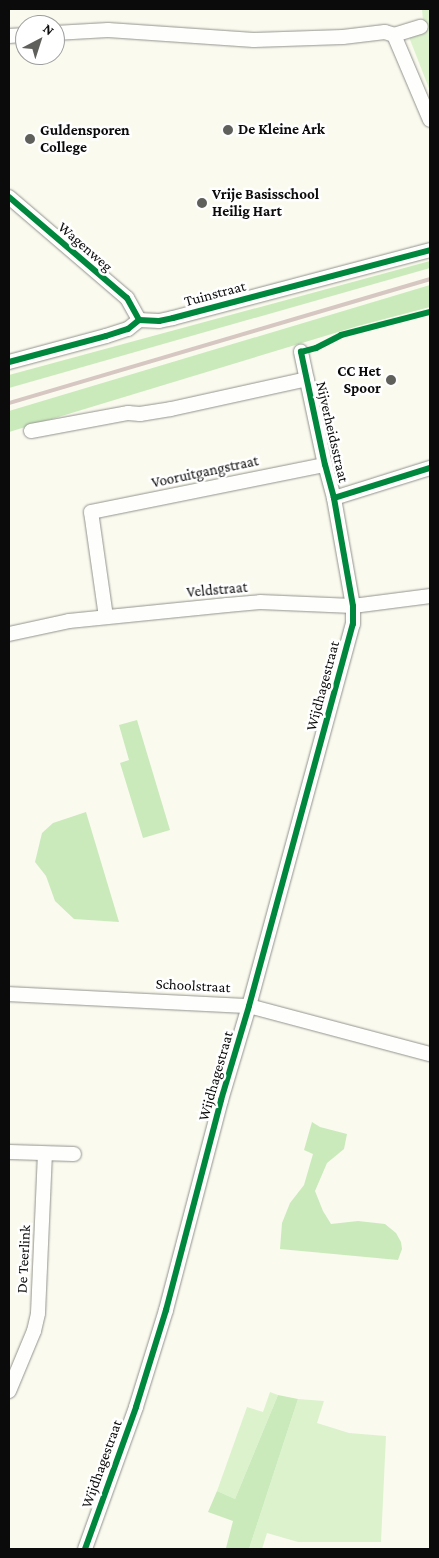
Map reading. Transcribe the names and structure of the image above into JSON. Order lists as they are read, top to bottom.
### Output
{
  "streets": {
    "street": [
      "Wagenweg",
      "Tuinstraat",
      "Nijverheidsstraat",
      "Vooruitgangstraat",
      "Veldstraat",
      "Wijdhagestraat",
      "Schoolstraat",
      "De Teerlink"
    ]
  },
  "crossings": [
    ["Wagenweg", "Tuinstraat"],
    ["Nijverheidsstraat", "Vooruitgangstraat"],
    ["Nijverheidsstraat", "Veldstraat"],
    ["Nijverheidsstraat", "Wijdhagestraat"],
    ["Vooruitgangstraat", "Veldstraat"],
    ["Veldstraat", "Wijdhagestraat"],
    ["Wijdhagestraat", "Schoolstraat"]
  ],
  "places": [
    "De Kleine Ark",
    "Guldensporen College",
    "Vrije Basisschool Heilig Hart",
    "CC Het Spoor"
  ],
  "north": "top right"
}
